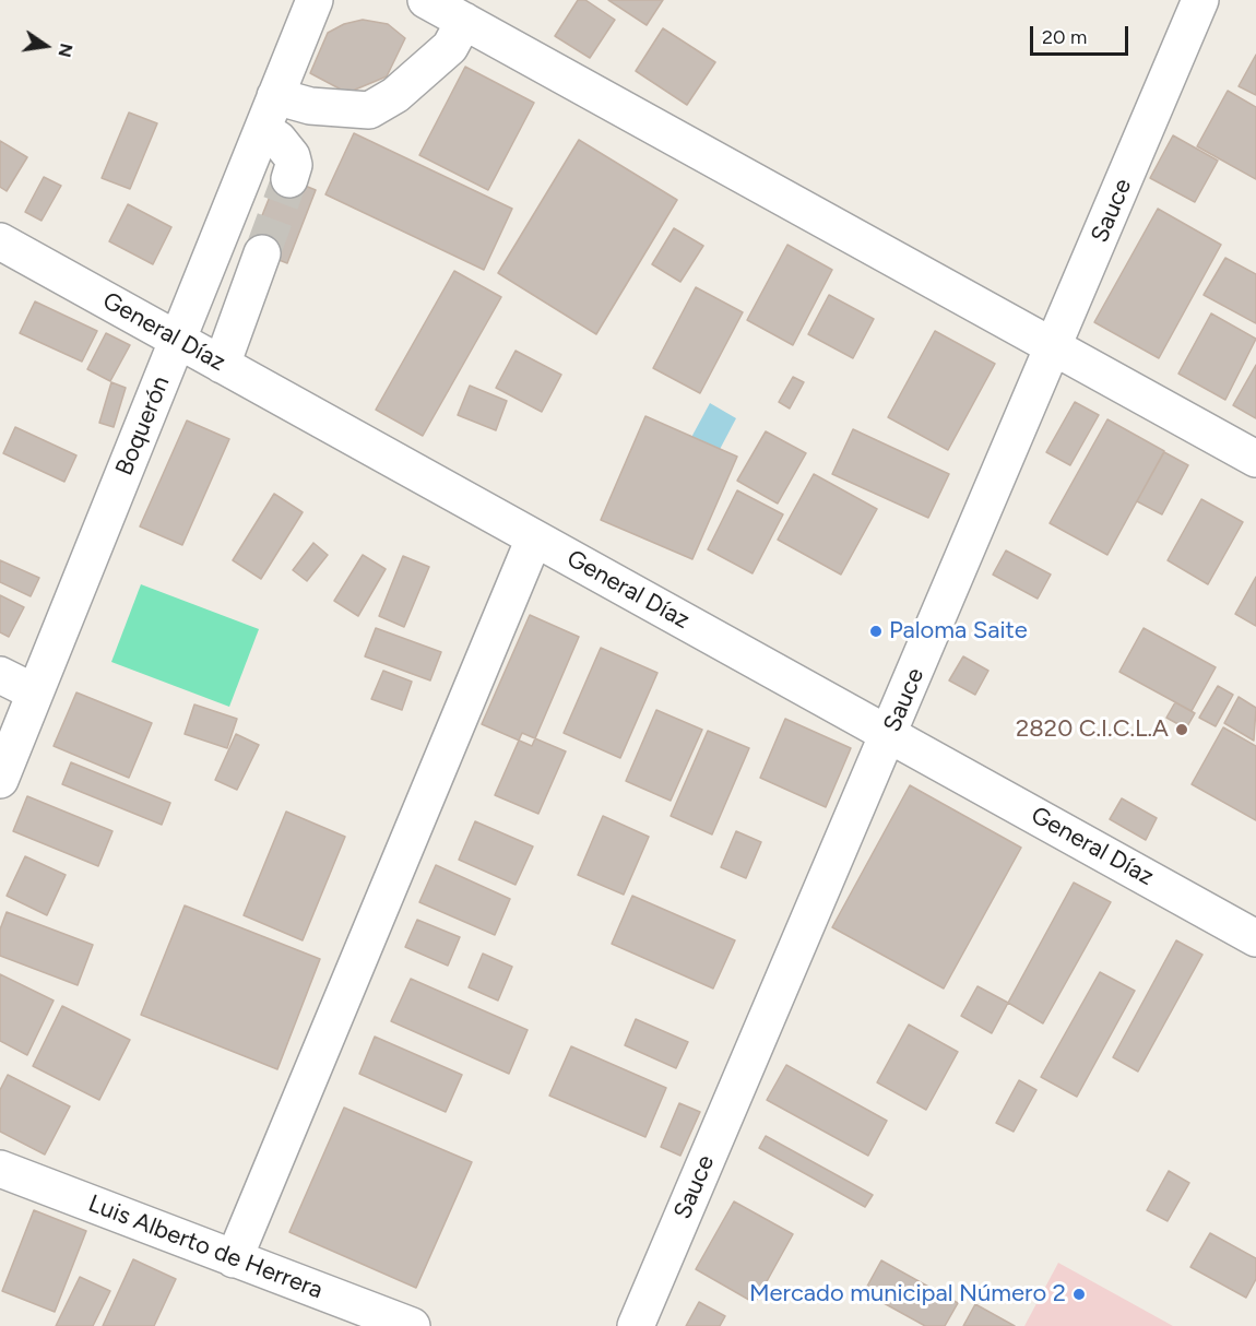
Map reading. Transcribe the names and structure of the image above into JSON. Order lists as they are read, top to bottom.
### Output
{
  "streets": {
    "street": [
      "Sauce",
      "General Díaz",
      "Boquerón",
      "Luis Alberto de Herrera"
    ]
  },
  "crossings": [
    ["Sauce", "General Díaz"],
    ["General Díaz", "Boquerón"]
  ],
  "places": ["Paloma Saite", "2820 C.I.C.L.A", "Mercado municipal Número 2"],
  "scale_bar": "20 m",
  "north": "right"
}
